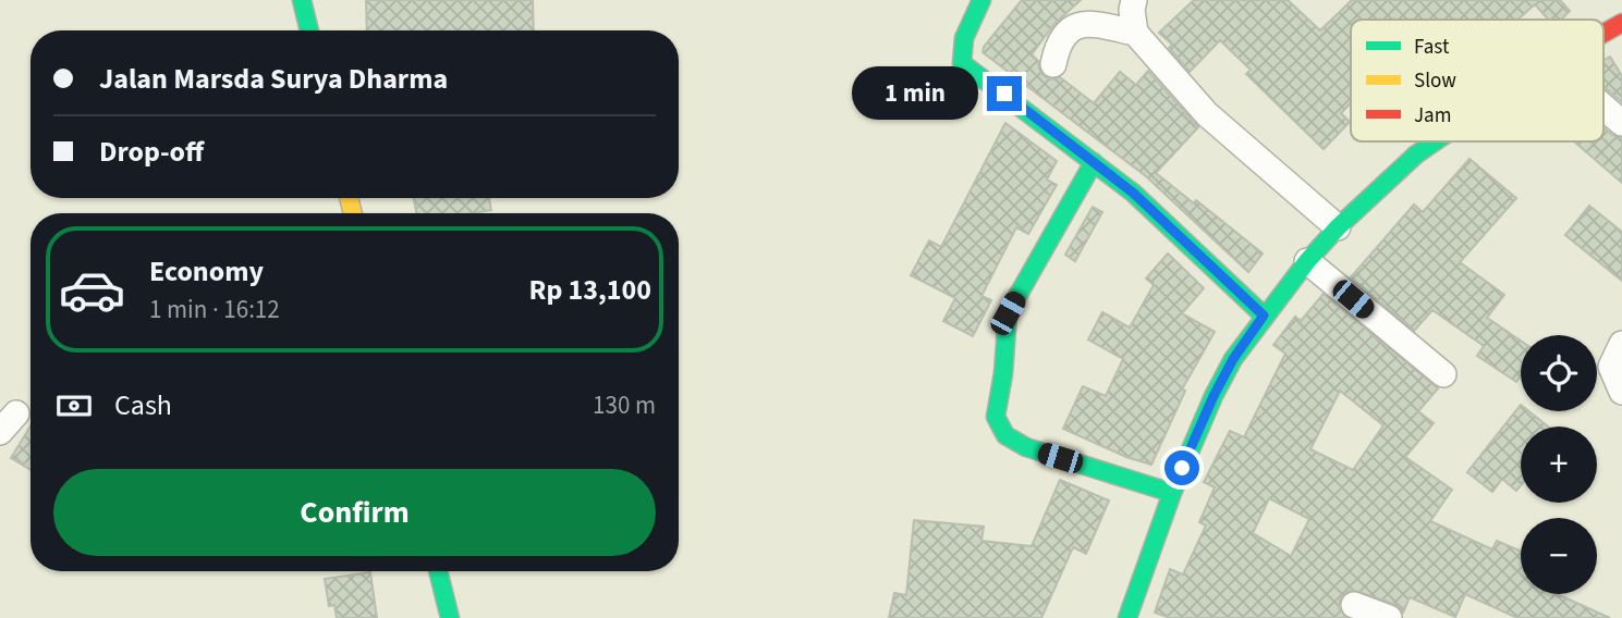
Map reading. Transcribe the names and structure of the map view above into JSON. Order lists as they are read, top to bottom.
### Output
{
  "legend": ["Fast", "Slow", "Jam"],
  "page": {
    "banner": ["Jalan Marsda Surya Dharma", "Drop-off"],
    "bubble": "1 min",
    "list": [
      {
        "name": "Economy",
        "note": "1 min · 16:12",
        "value": "Rp 13,100"
      }
    ],
    "map_buttons": ["+", "−"],
    "pay": ["Cash", "130 m"],
    "buttons": "Confirm"
  }
}
